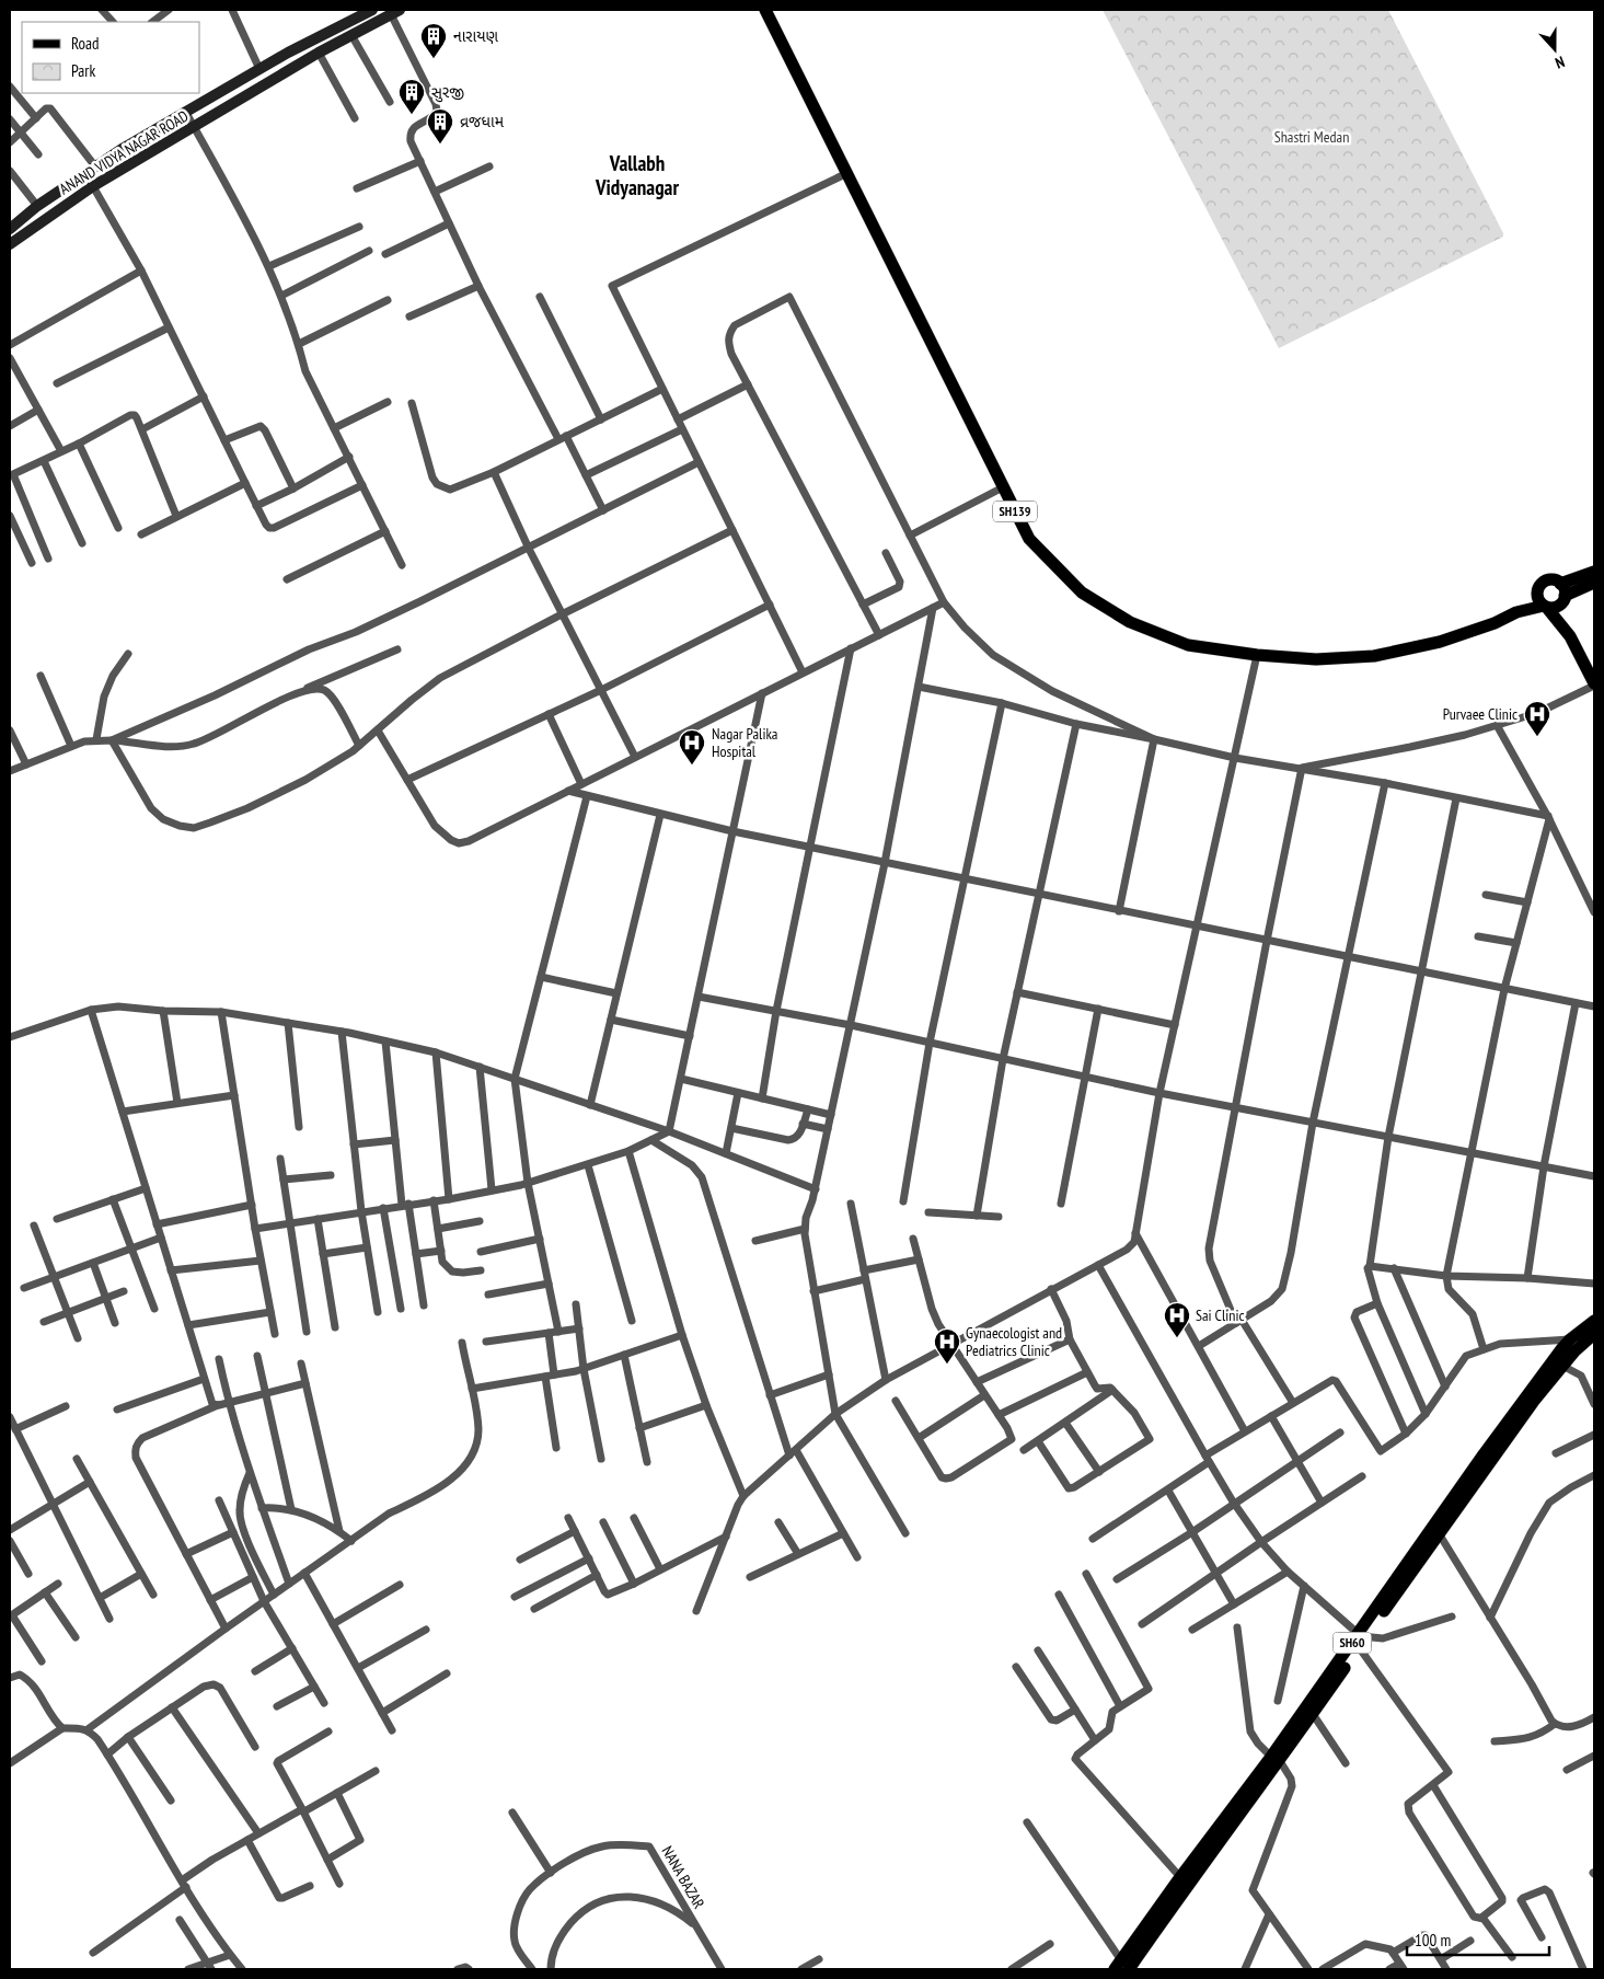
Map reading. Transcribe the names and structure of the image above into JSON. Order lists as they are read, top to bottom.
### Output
{
  "streets": {
    "main road": ["ANAND VIDYA NAGAR ROAD", "SH139", "SH60"],
    "street": ["NANA BAZAR"]
  },
  "districts": ["Vallabh Vidyanagar"],
  "parks": ["Shastri Medan"],
  "places": {
    "building": ["નારાયણ", "સુરજી", "વ્રજધામ"],
    "hospital": [
      "Purvaee Clinic",
      "Nagar Palika Hospital",
      "Sai Clinic",
      "Gynaecologist and Pediatrics Clinic"
    ]
  },
  "legend": ["Road", "Park"],
  "scale_bar": "100 m",
  "north": "bottom"
}
